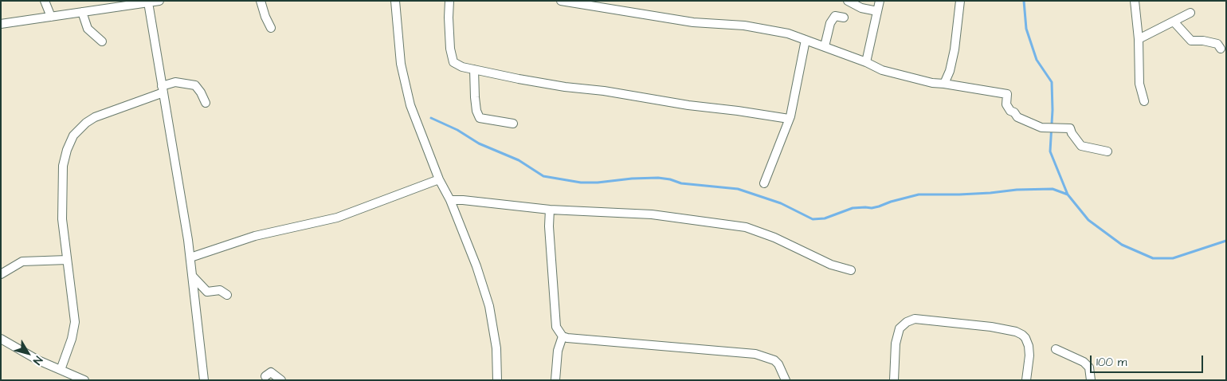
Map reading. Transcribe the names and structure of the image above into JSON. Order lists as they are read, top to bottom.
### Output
{
  "scale_bar": "100 m",
  "north": "bottom right"
}
